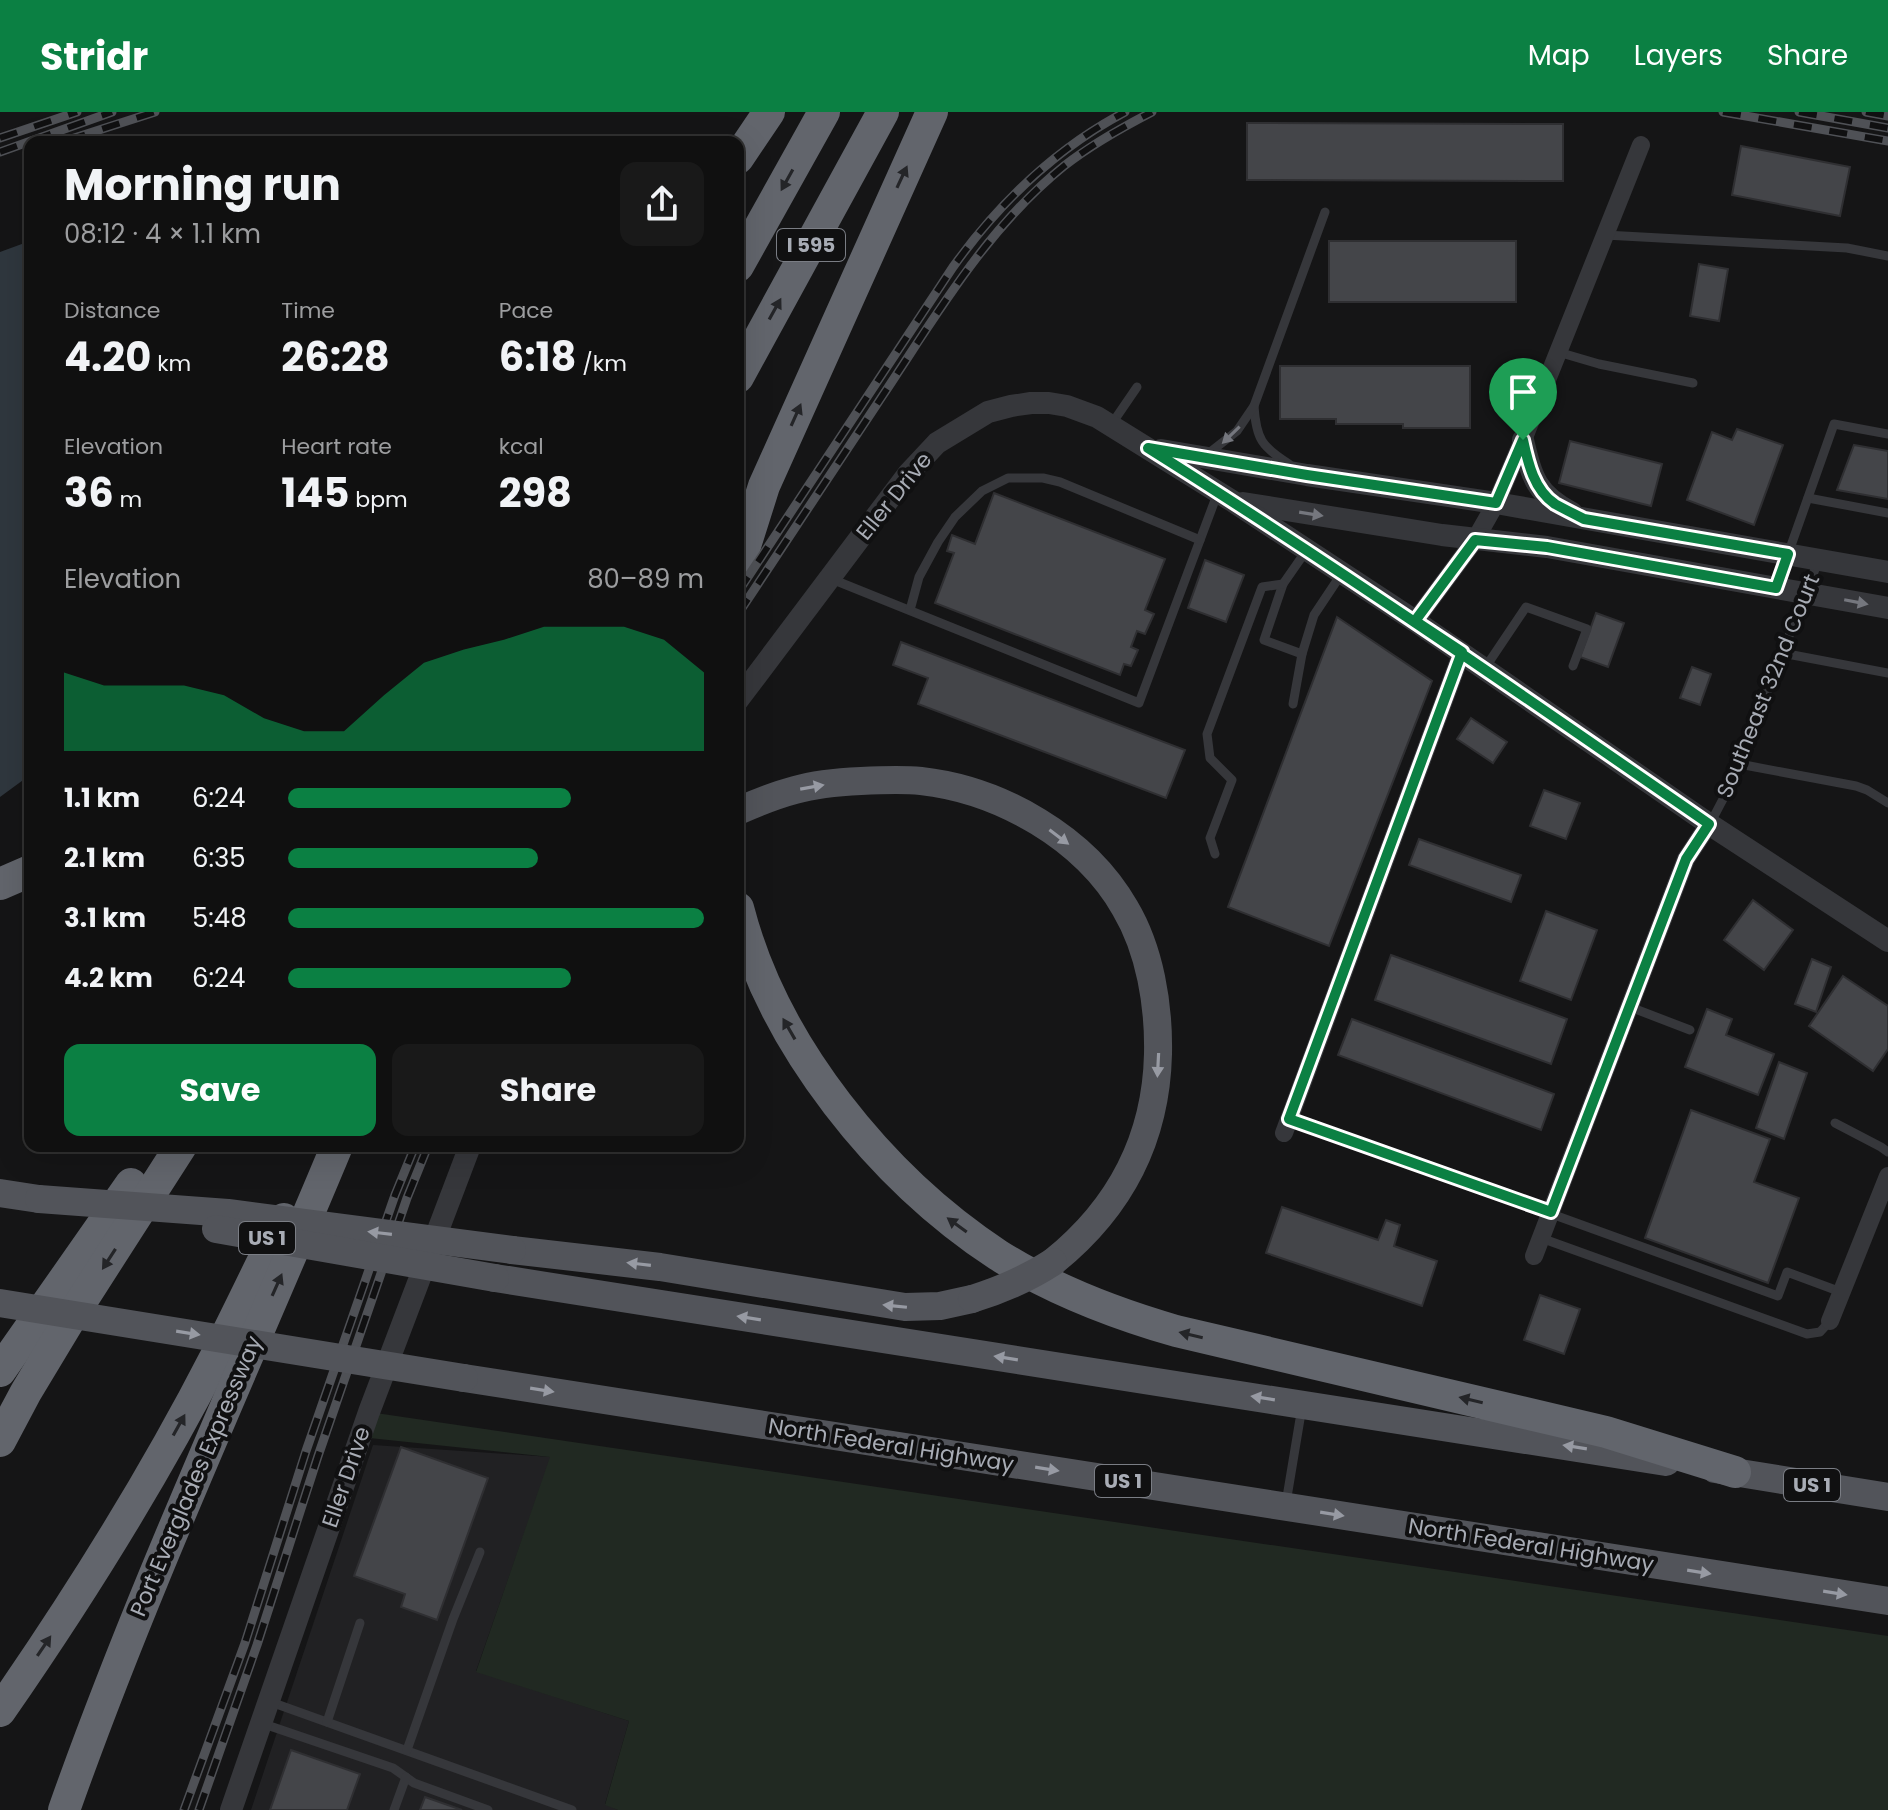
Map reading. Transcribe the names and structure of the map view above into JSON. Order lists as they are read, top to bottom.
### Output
{
  "streets": {
    "highway": ["I 595", "Port Everglades Expressway"],
    "main road": ["US 1", "North Federal Highway"],
    "street": ["Eller Drive", "Southeast 32nd Court"]
  },
  "crossings": [
    ["Eller Drive", "Southeast 32nd Court"]
  ],
  "page": {
    "header": "Stridr",
    "nav": ["Map", "Layers", "Share"],
    "heading": ["Morning run", "08:12 · 4 × 1.1 km"],
    "stats": [
      ["Distance", "4.20 km"],
      ["Time", "26:28"],
      ["Pace", "6:18 /km"],
      ["Elevation", "36 m"],
      ["Heart rate", "145 bpm"],
      ["kcal", "298"]
    ],
    "chart": ["Elevation", "80–89 m"],
    "list": [
      {
        "name": "1.1 km",
        "note": "6:24"
      },
      {
        "name": "2.1 km",
        "note": "6:35"
      },
      {
        "name": "3.1 km",
        "note": "5:48"
      },
      {
        "name": "4.2 km",
        "note": "6:24"
      }
    ],
    "buttons": ["Save", "Share"]
  }
}
